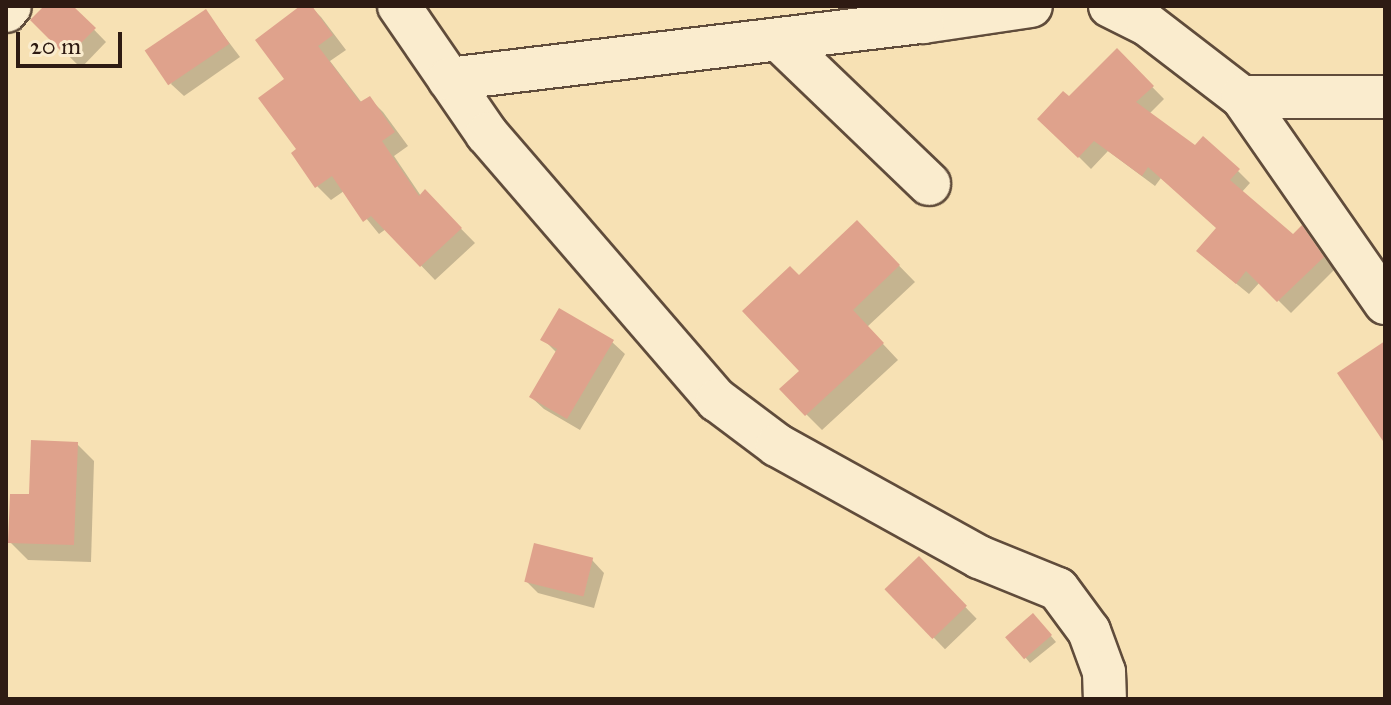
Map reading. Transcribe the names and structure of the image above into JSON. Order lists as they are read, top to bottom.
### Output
{
  "scale_bar": "20 m"
}
